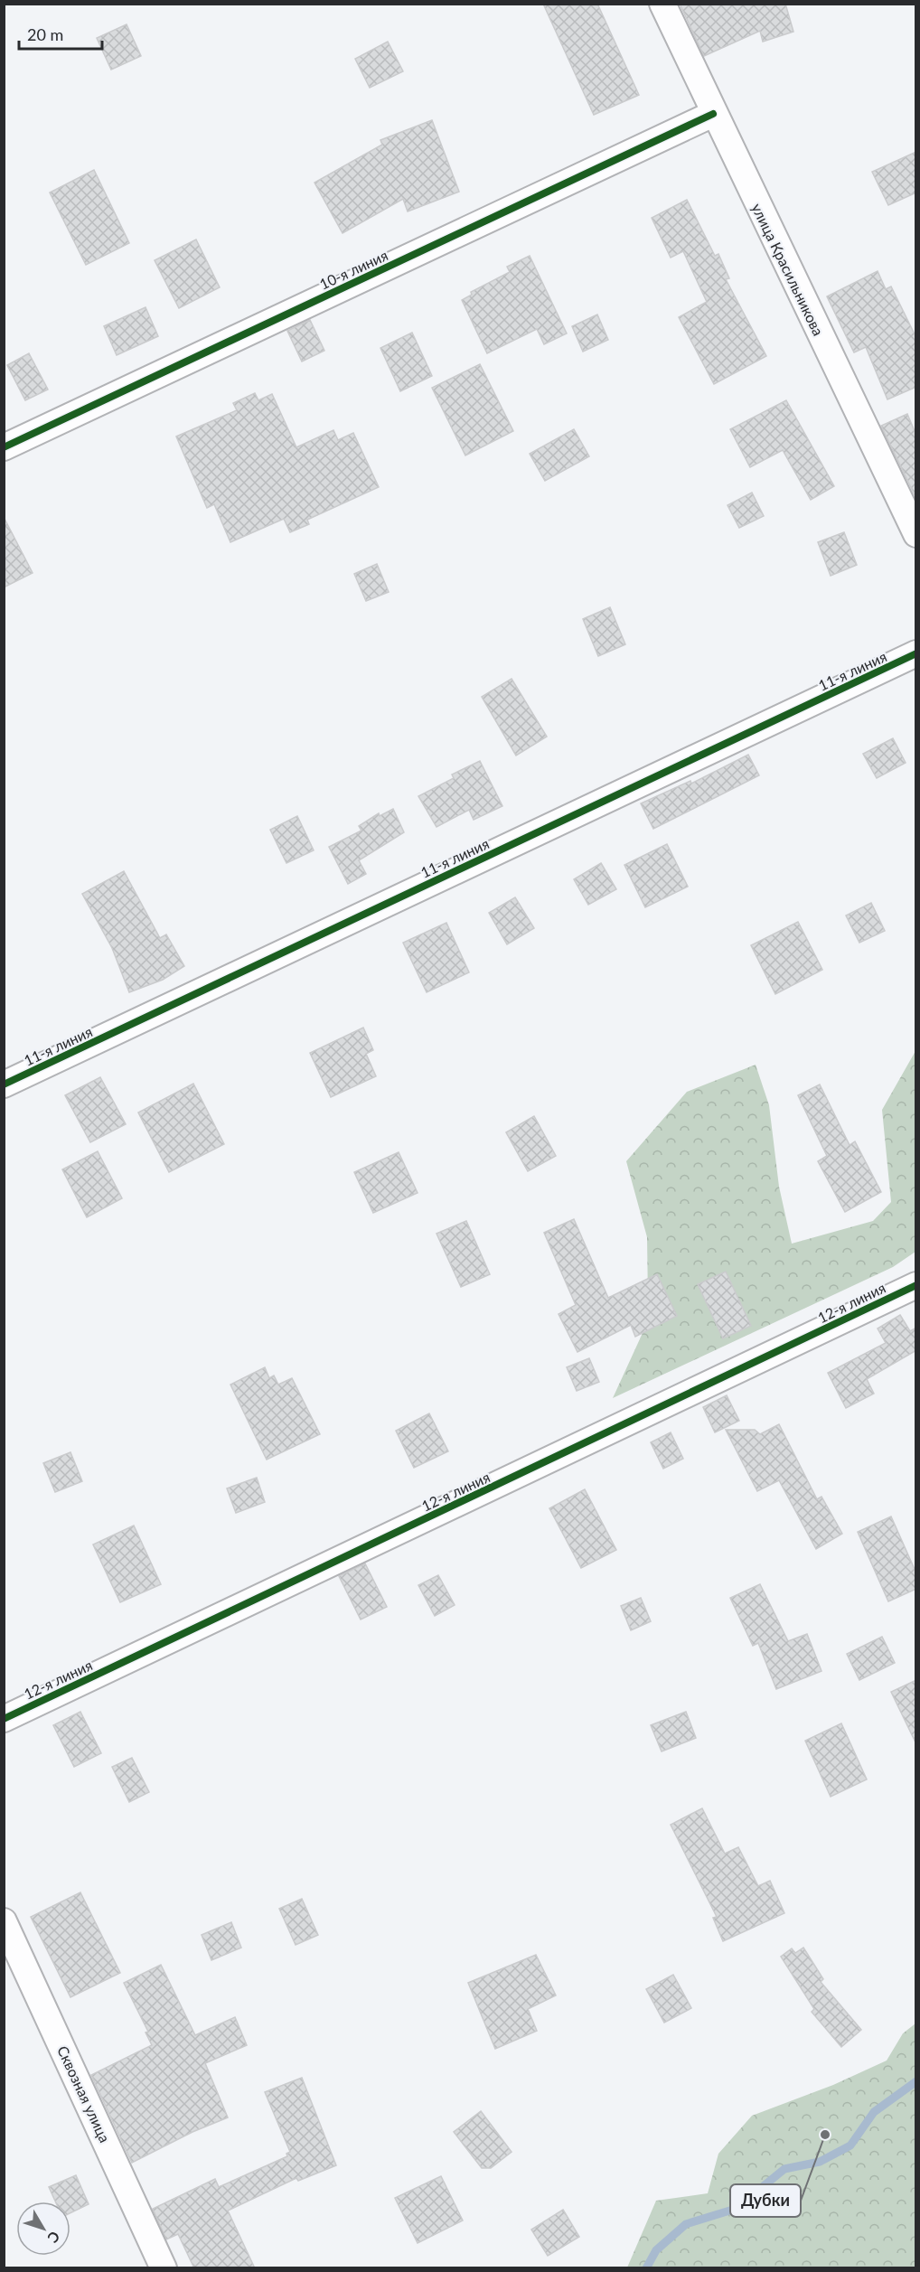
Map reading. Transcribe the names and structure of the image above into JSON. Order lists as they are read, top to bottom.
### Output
{
  "streets": {
    "street": [
      "10-я линия",
      "улица Красильникова",
      "11-я линия",
      "12-я линия",
      "Сквозная улица"
    ]
  },
  "crossings": [
    ["10-я линия", "улица Красильникова"]
  ],
  "places": ["Дубки"],
  "scale_bar": "20 m",
  "north": "bottom right"
}
